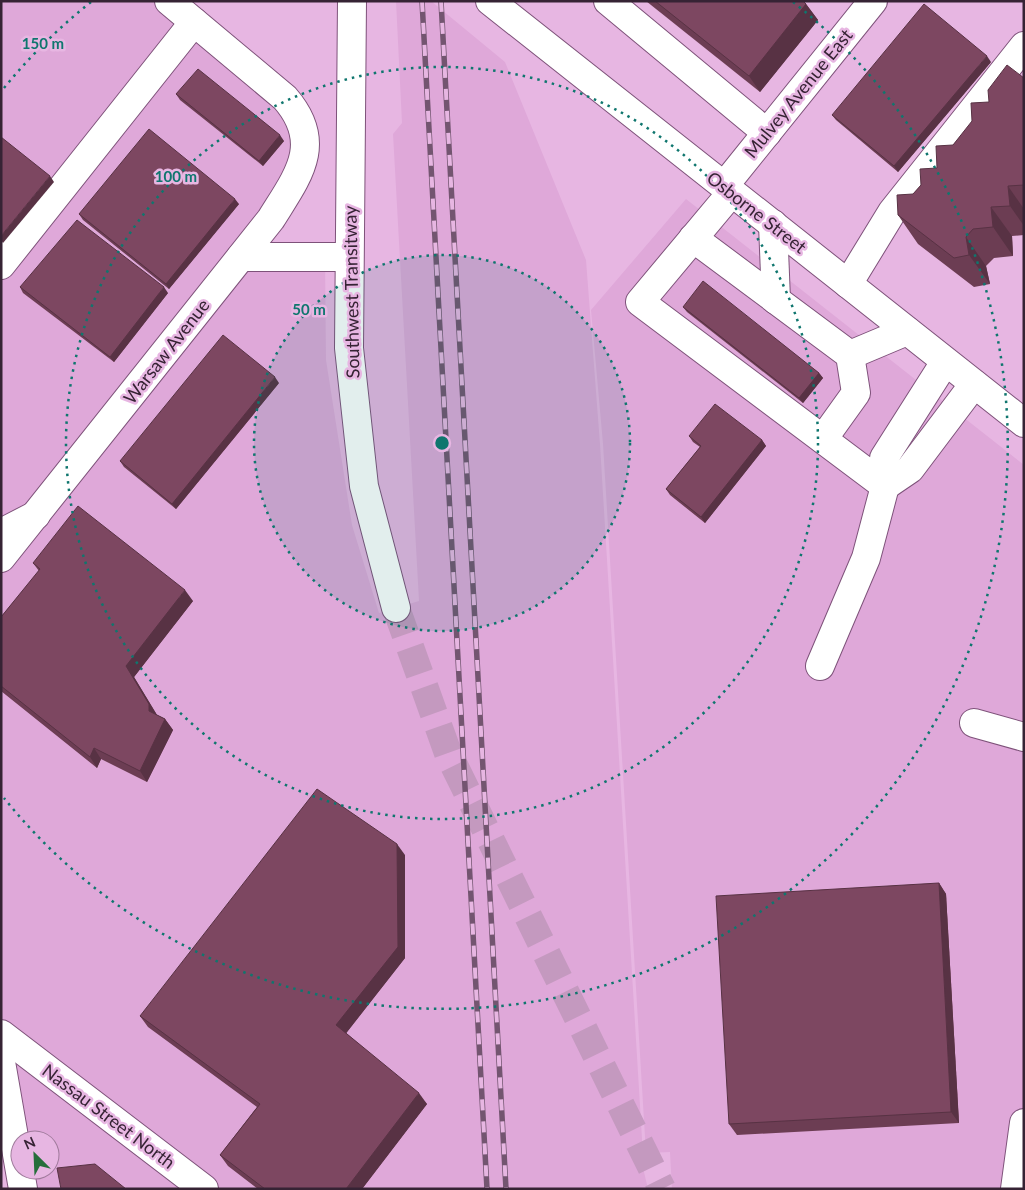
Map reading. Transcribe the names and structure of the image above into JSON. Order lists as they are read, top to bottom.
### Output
{
  "streets": {
    "street": [
      "Mulvey Avenue East",
      "Osborne Street",
      "Southwest Transitway",
      "Warsaw Avenue",
      "Nassau Street North"
    ]
  },
  "crossings": [
    ["Mulvey Avenue East", "Osborne Street"]
  ],
  "north": "top left",
  "rings": ["150 m", "100 m", "50 m"]
}
